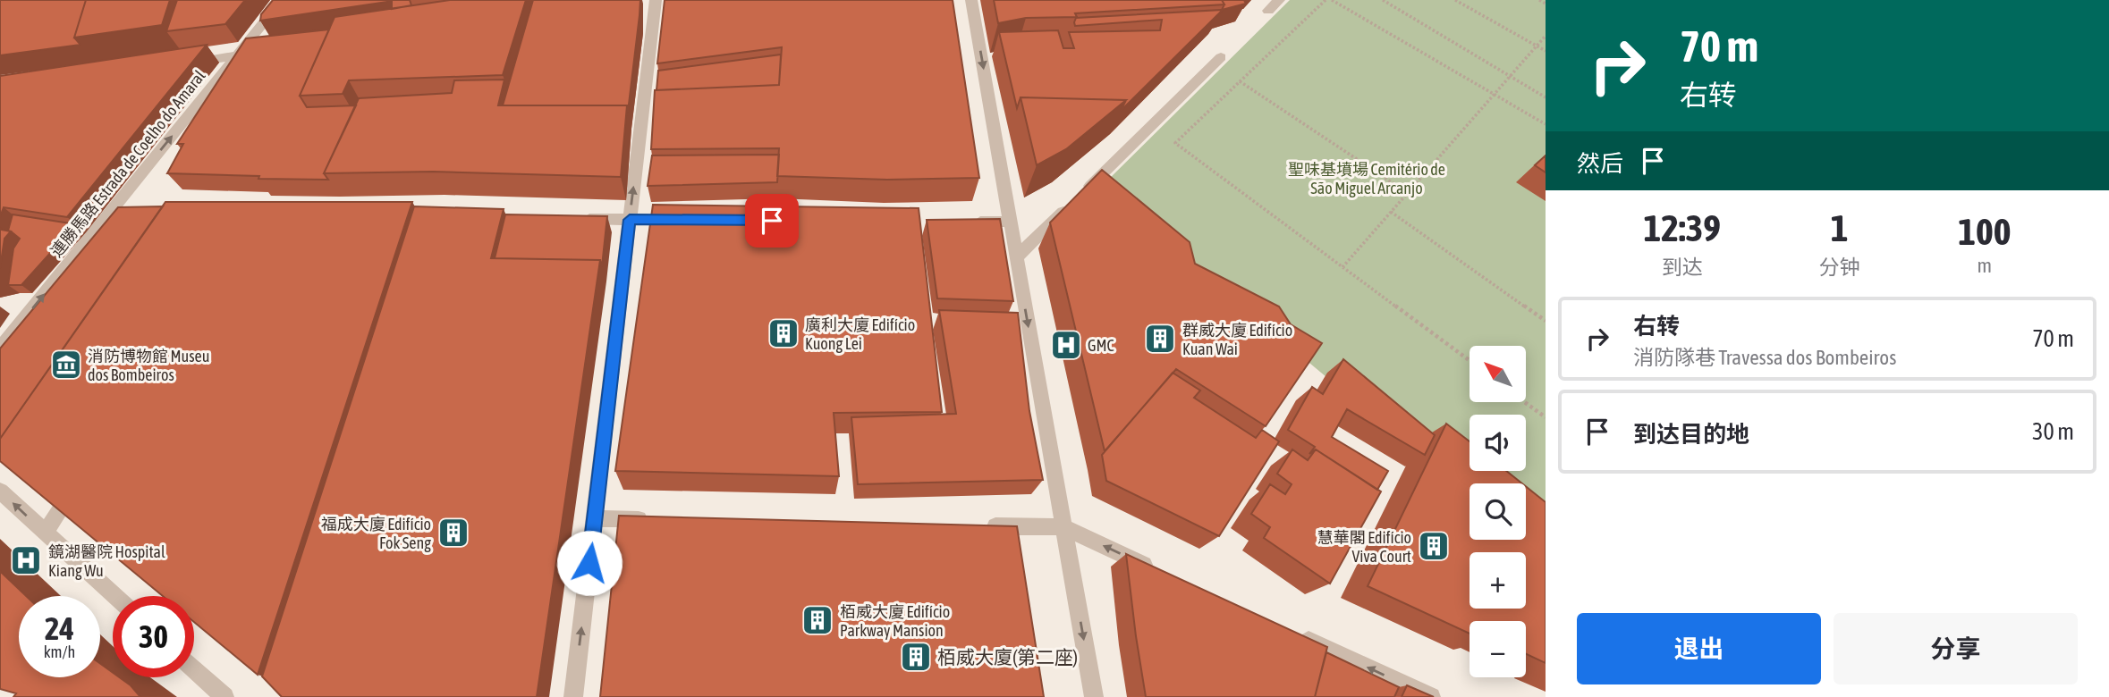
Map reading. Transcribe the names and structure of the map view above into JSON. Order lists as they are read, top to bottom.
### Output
{
  "streets": {
    "street": ["連勝馬路 Estrada de Coelho do Amaral"]
  },
  "one_way": ["連勝馬路 Estrada de Coelho do Amaral"],
  "parks": ["聖味基墳場 Cemitério de São Miguel Arcanjo"],
  "places": {
    "building": [
      "廣利大廈 Edifício Kuong Lei",
      "群威大廈 Edifício Kuan Wai",
      "福成大廈 Edifício Fok Seng",
      "慧華閣 Edifício Viva Court",
      "栢威大廈 Edifício Parkway Mansion",
      "栢威大廈(第二座)"
    ],
    "hospital": ["GMC", "鏡湖醫院 Hospital Kiang Wu"],
    "museum": ["消防博物館 Museu dos Bombeiros"]
  },
  "north": "top left",
  "page": {
    "turn": ["70 m", "右转"],
    "then": "然后",
    "eta": [
      "12:39",
      "到达",
      "1",
      "分钟",
      "100",
      "m"
    ],
    "list": [
      {
        "name": "右转",
        "note": "消防隊巷 Travessa dos Bombeiros",
        "value": "70 m"
      },
      {
        "name": "到达目的地",
        "value": "30 m"
      }
    ],
    "map_buttons": ["+", "−"],
    "speed": "24 km/h",
    "limit": "30",
    "buttons": ["退出", "分享"]
  }
}
